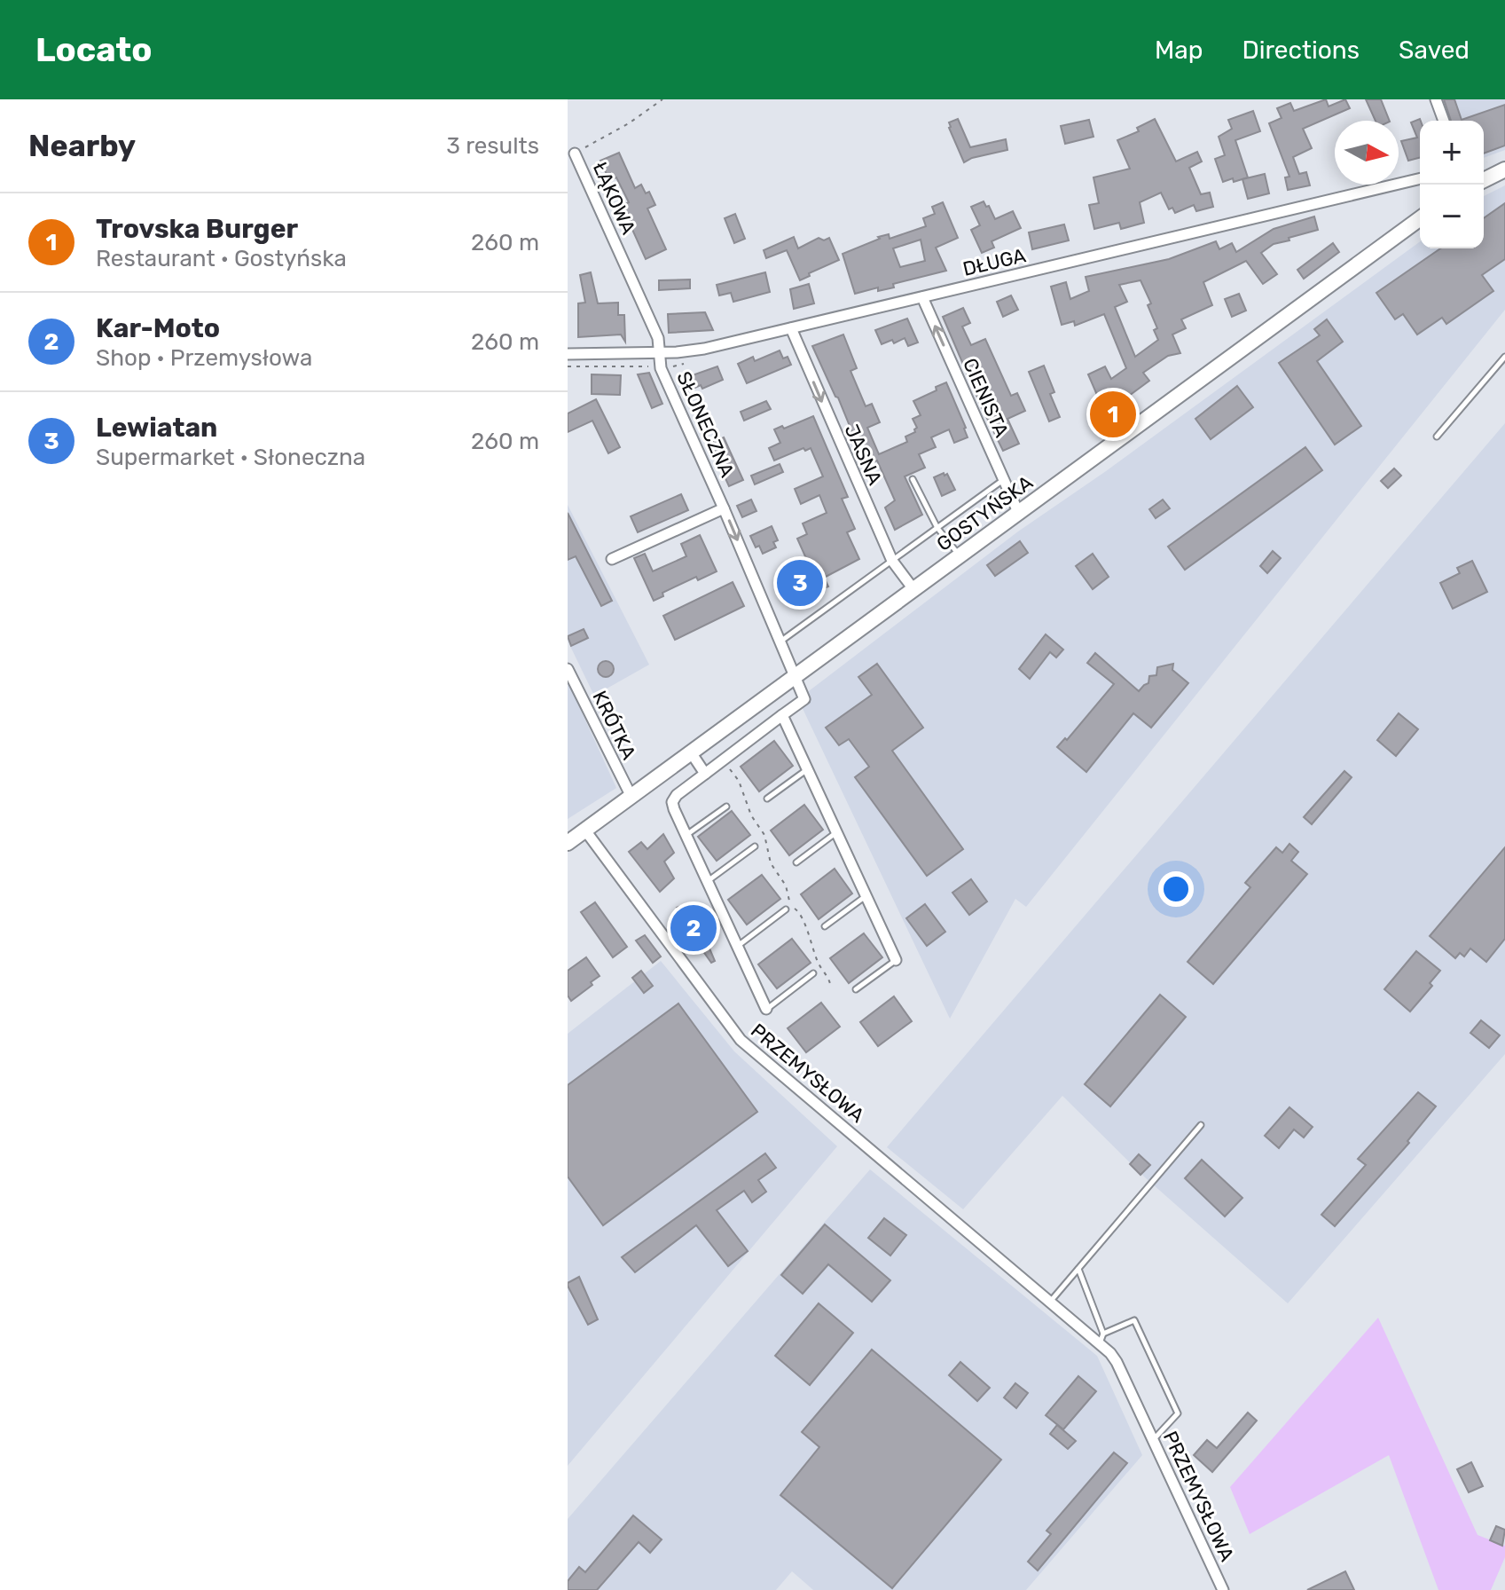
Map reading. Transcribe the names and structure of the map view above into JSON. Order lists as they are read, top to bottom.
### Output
{
  "streets": {
    "main road": ["GOSTYŃSKA"],
    "street": [
      "ŁĄKOWA",
      "DŁUGA",
      "CIENISTA",
      "SŁONECZNA",
      "JASNA",
      "KRÓTKA",
      "PRZEMYSŁOWA"
    ]
  },
  "crossings": [
    ["ŁĄKOWA", "DŁUGA"],
    ["ŁĄKOWA", "SŁONECZNA"],
    ["DŁUGA", "CIENISTA"],
    ["DŁUGA", "SŁONECZNA"],
    ["DŁUGA", "JASNA"],
    ["CIENISTA", "GOSTYŃSKA"],
    ["SŁONECZNA", "GOSTYŃSKA"],
    ["JASNA", "GOSTYŃSKA"],
    ["GOSTYŃSKA", "KRÓTKA"],
    ["GOSTYŃSKA", "PRZEMYSŁOWA"]
  ],
  "one_way": ["CIENISTA", "JASNA"],
  "north": "right",
  "page": {
    "header": "Locato",
    "nav": ["Map", "Directions", "Saved"],
    "heading": ["Nearby", "3 results"],
    "map_buttons": ["+", "−"],
    "list": [
      {
        "mark": "1",
        "name": "Trovska Burger",
        "note": "Restaurant · Gostyńska",
        "value": "260 m"
      },
      {
        "mark": "2",
        "name": "Kar-Moto",
        "note": "Shop · Przemysłowa",
        "value": "260 m"
      },
      {
        "mark": "3",
        "name": "Lewiatan",
        "note": "Supermarket · Słoneczna",
        "value": "260 m"
      }
    ],
    "pins": ["1", "3", "2"]
  }
}
